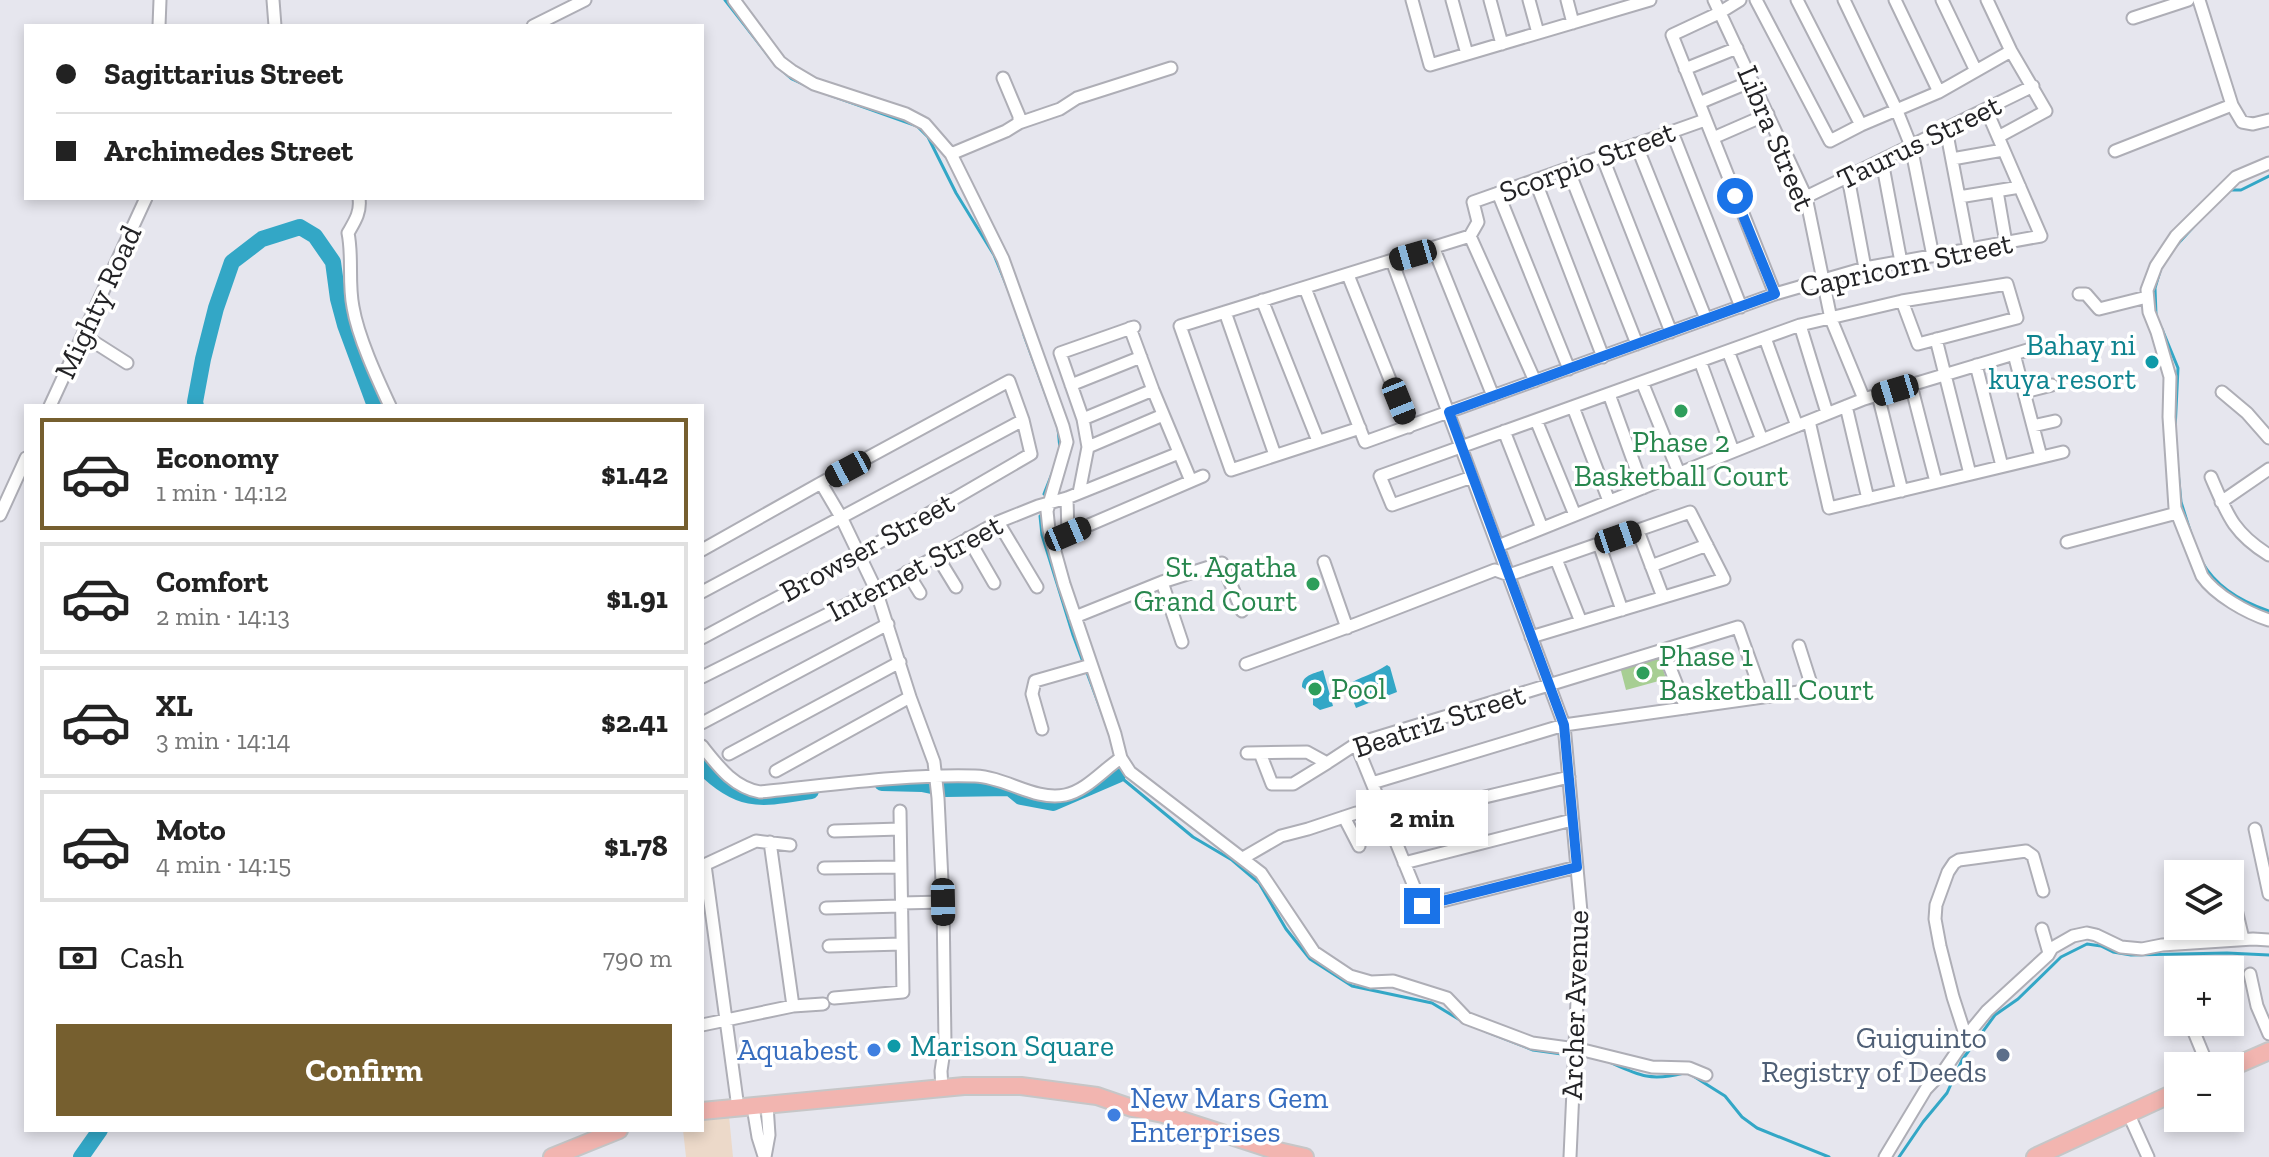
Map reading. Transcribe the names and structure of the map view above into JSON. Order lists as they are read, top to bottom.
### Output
{
  "streets": {
    "street": [
      "Libra Street",
      "Taurus Street",
      "Scorpio Street",
      "Capricorn Street",
      "Mighty Road",
      "Browser Street",
      "Internet Street",
      "Beatriz Street",
      "Archer Avenue"
    ]
  },
  "crossings": [
    ["Libra Street", "Taurus Street"],
    ["Libra Street", "Capricorn Street"],
    ["Scorpio Street", "Archer Avenue"],
    ["Capricorn Street", "Archer Avenue"],
    ["Beatriz Street", "Archer Avenue"]
  ],
  "places": [
    "Bahay ni kuya resort",
    "Phase 2 Basketball Court",
    "St. Agatha Grand Court",
    "Phase 1 Basketball Court",
    "Pool",
    "Marison Square",
    "Aquabest",
    "Guiguinto Registry of Deeds",
    "New Mars Gem Enterprises"
  ],
  "page": {
    "banner": ["Sagittarius Street", "Archimedes Street"],
    "list": [
      {
        "name": "Economy",
        "note": "1 min · 14:12",
        "value": "$1.42"
      },
      {
        "name": "Comfort",
        "note": "2 min · 14:13",
        "value": "$1.91"
      },
      {
        "name": "XL",
        "note": "3 min · 14:14",
        "value": "$2.41"
      },
      {
        "name": "Moto",
        "note": "4 min · 14:15",
        "value": "$1.78"
      }
    ],
    "bubble": "2 min",
    "map_buttons": ["+", "−"],
    "pay": ["Cash", "790 m"],
    "buttons": "Confirm"
  }
}
